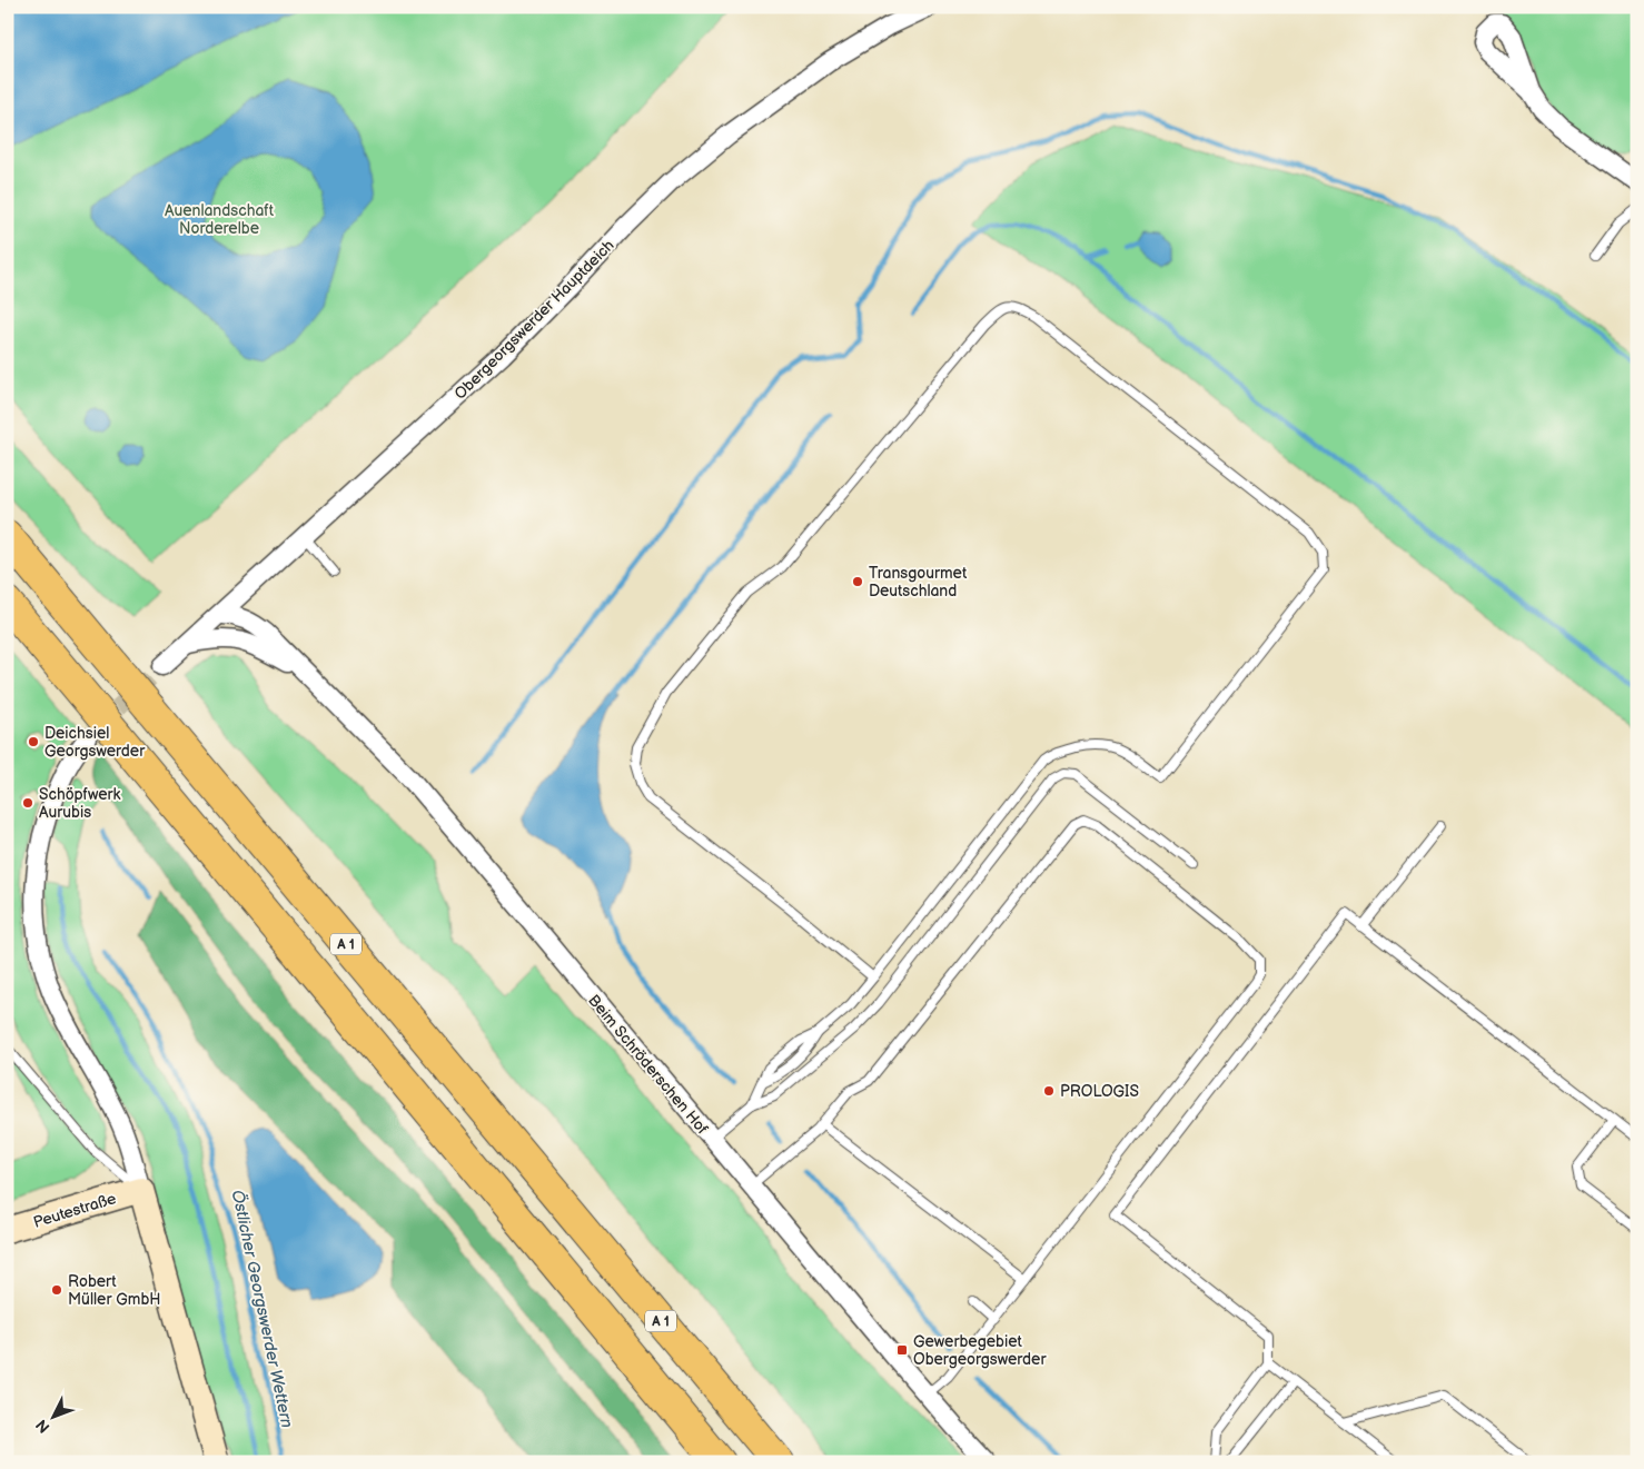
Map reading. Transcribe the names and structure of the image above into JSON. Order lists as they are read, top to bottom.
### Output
{
  "streets": {
    "highway": ["A 1"],
    "street": ["Obergeorgswerder Hauptdeich", "Beim Schröderschen Hof", "Peutestraße"]
  },
  "crossings": [
    ["Obergeorgswerder Hauptdeich", "Beim Schröderschen Hof"]
  ],
  "water": ["Östlicher Georgswerder Wettern"],
  "parks": ["Auenlandschaft Norderelbe"],
  "places": {
    "other": [
      "Transgourmet Deutschland",
      "Deichsiel Georgswerder",
      "Schöpfwerk Aurubis",
      "PROLOGIS",
      "Robert Müller GmbH"
    ],
    "transit": ["Gewerbegebiet Obergeorgswerder"]
  },
  "north": "bottom left"
}
